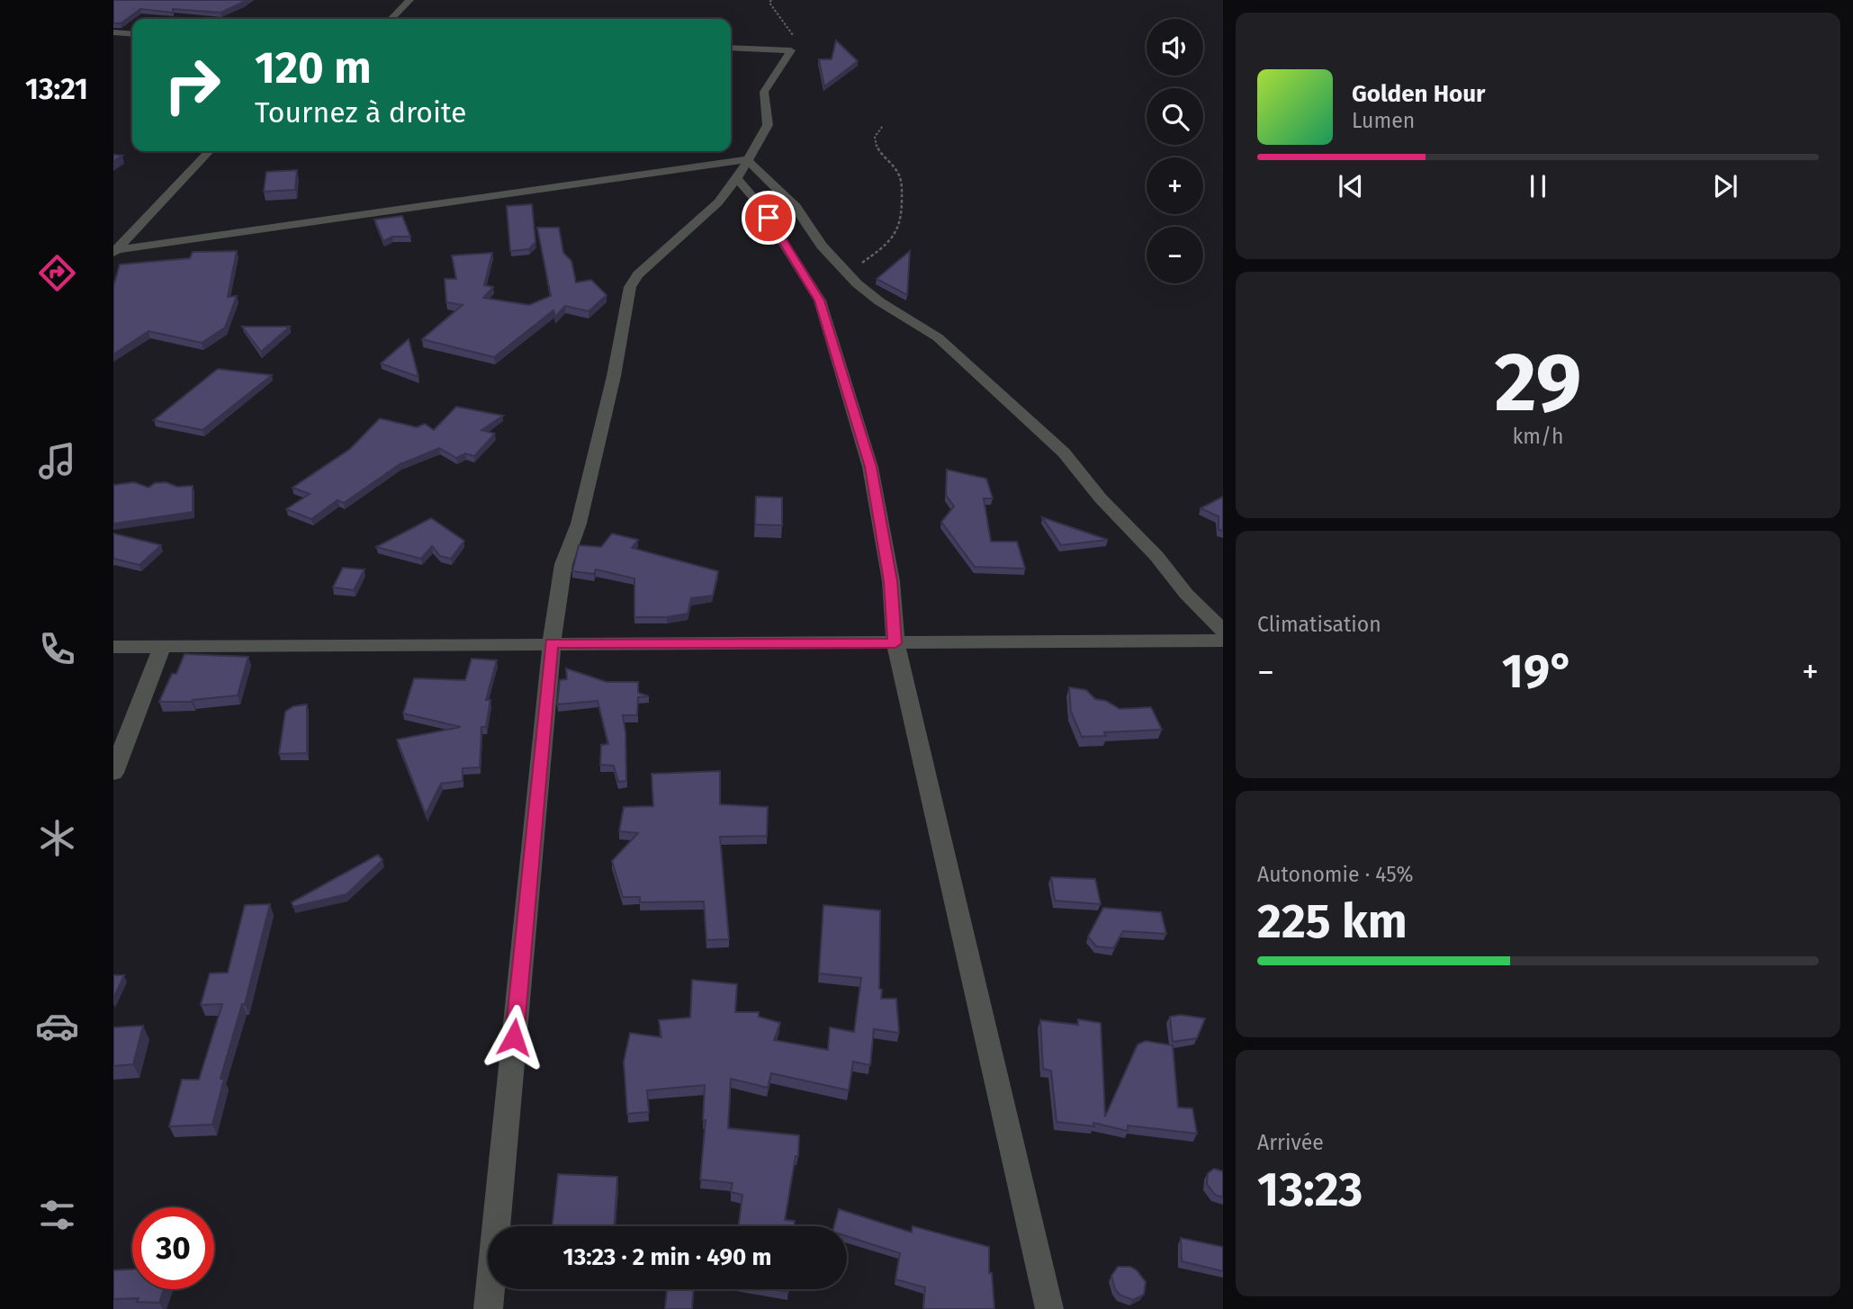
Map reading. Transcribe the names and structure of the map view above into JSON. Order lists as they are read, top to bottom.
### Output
{
  "page": {
    "tabs": "13:21",
    "map_buttons": ["+", "−"],
    "turn": ["120 m", "Tournez à droite"],
    "song": ["Golden Hour", "Lumen"],
    "tile": [
      ["29", "km/h"],
      "Climatisation",
      ["Autonomie · 45%", "225 km"],
      ["Arrivée", "13:23"]
    ],
    "heat": ["−", "19°", "+"],
    "limit": "30",
    "trip": "13:23 · 2 min · 490 m"
  }
}
